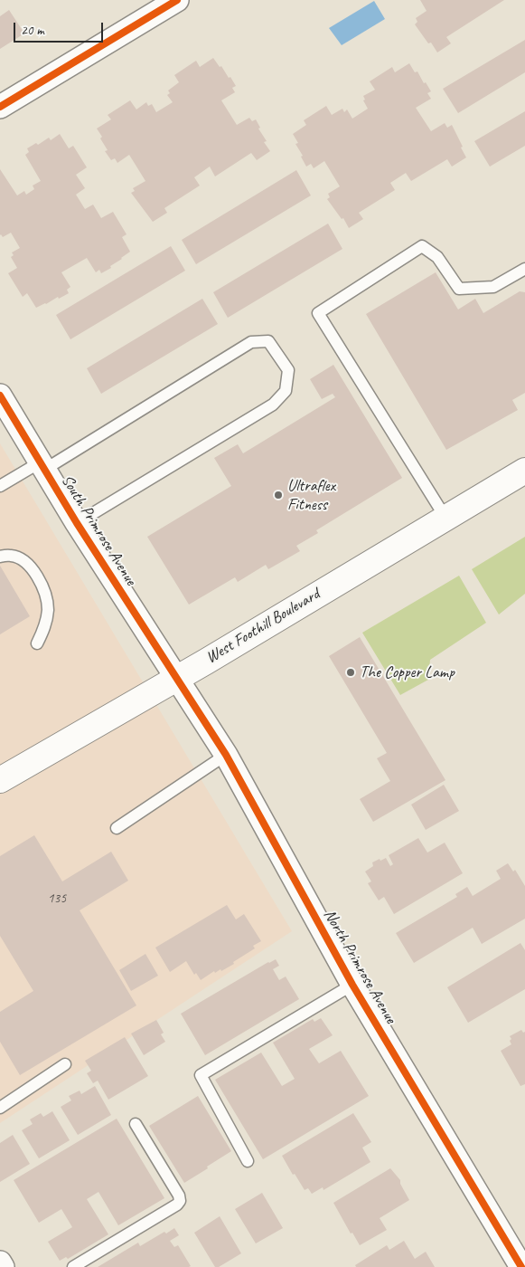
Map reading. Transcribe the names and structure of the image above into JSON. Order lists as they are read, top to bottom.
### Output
{
  "streets": {
    "main road": ["West Foothill Boulevard"],
    "street": ["South Primrose Avenue", "North Primrose Avenue"]
  },
  "crossings": [
    ["South Primrose Avenue", "West Foothill Boulevard"],
    ["South Primrose Avenue", "North Primrose Avenue"],
    ["West Foothill Boulevard", "North Primrose Avenue"]
  ],
  "places": ["Ultraflex Fitness", "The Copper Lamp"],
  "house_numbers": ["135"],
  "scale_bar": "20 m"
}
